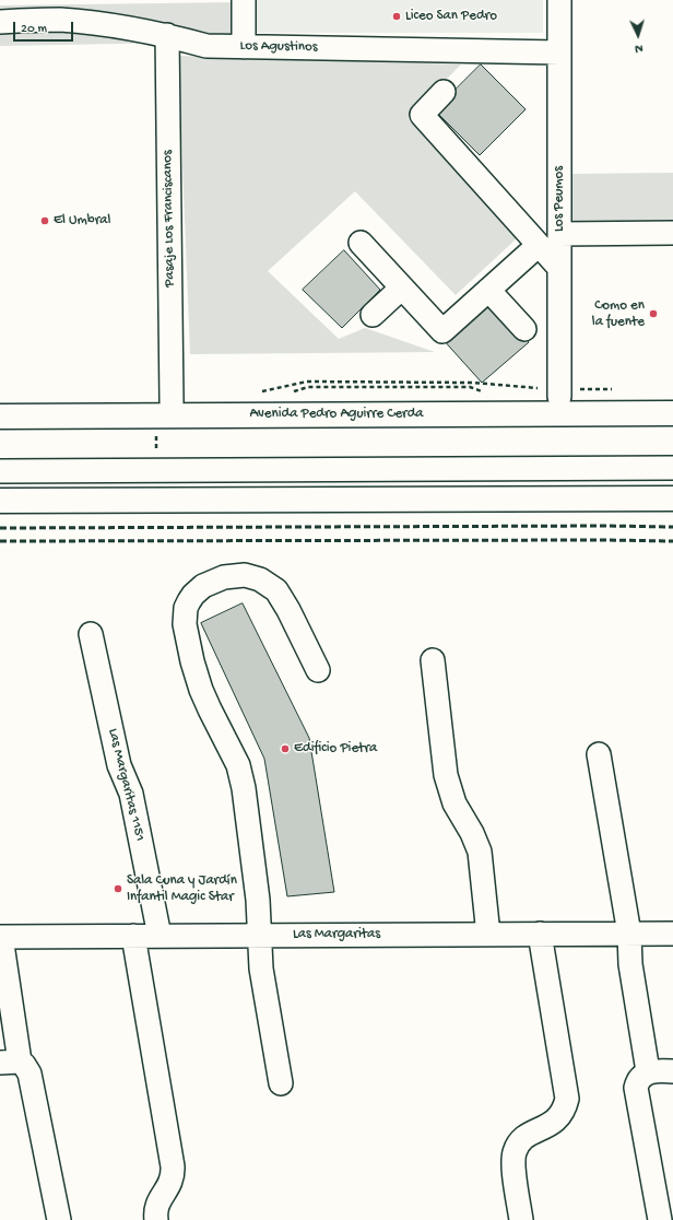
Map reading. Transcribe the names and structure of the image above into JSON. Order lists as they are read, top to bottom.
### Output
{
  "streets": {
    "highway": ["Avenida Pedro Aguirre Cerda"],
    "street": [
      "Los Agustinos",
      "Los Peumos",
      "Pasaje Los Franciscanos",
      "Las Margaritas 1151",
      "Las Margaritas"
    ]
  },
  "crossings": [
    ["Los Agustinos", "Los Peumos"],
    ["Los Agustinos", "Pasaje Los Franciscanos"],
    ["Pasaje Los Franciscanos", "Avenida Pedro Aguirre Cerda"],
    ["Las Margaritas 1151", "Las Margaritas"]
  ],
  "places": [
    "Liceo San Pedro",
    "El Umbral",
    "Como en la fuente",
    "Edificio Pietra",
    "Sala Cuna y Jardín Infantil Magic Star"
  ],
  "scale_bar": "20 m",
  "north": "bottom"
}
